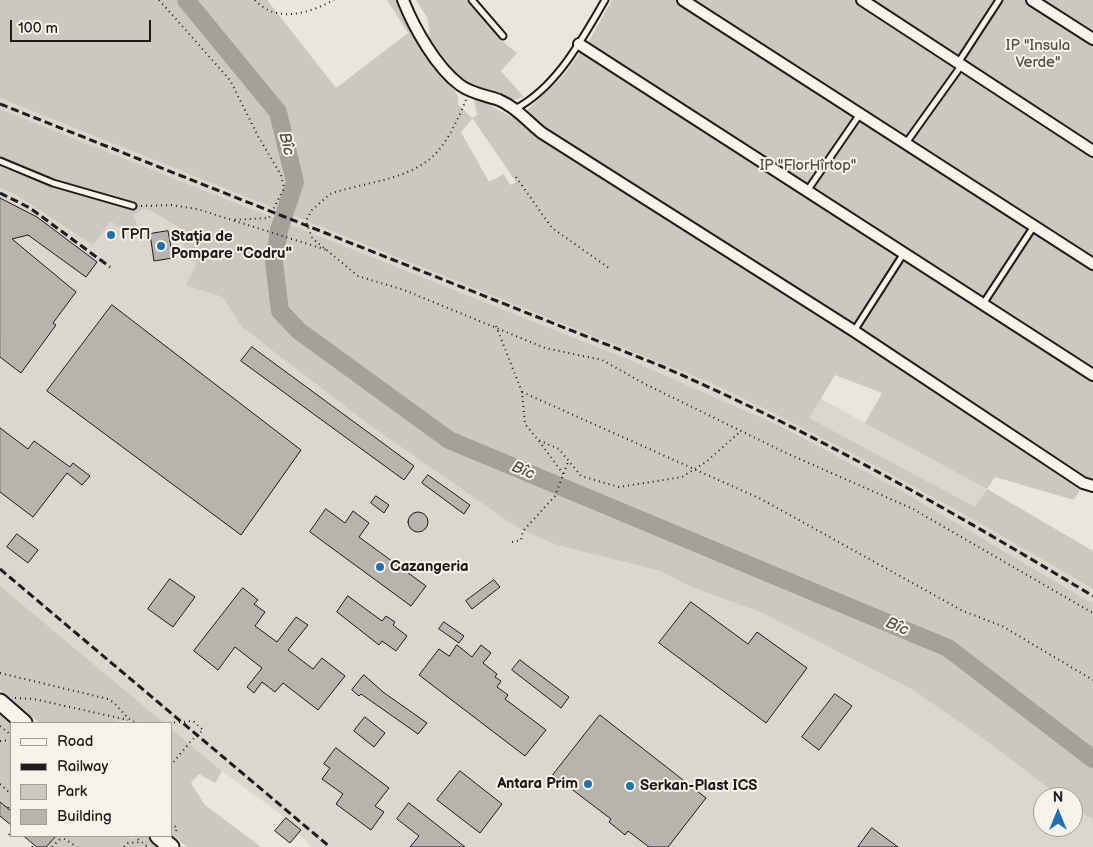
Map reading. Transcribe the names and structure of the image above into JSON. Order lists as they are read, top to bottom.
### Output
{
  "water": ["Bîc"],
  "parks": ["IP \"Insula Verde\"", "IP \"FlorHîrtop\""],
  "places": [
    "ГРП",
    "Stația de Pompare \"Codru\"",
    "Cazangeria",
    "Antara Prim",
    "Serkan-Plast ICS"
  ],
  "legend": [
    "Road",
    "Railway",
    "Park",
    "Building"
  ],
  "scale_bar": "100 m",
  "north": "top"
}
